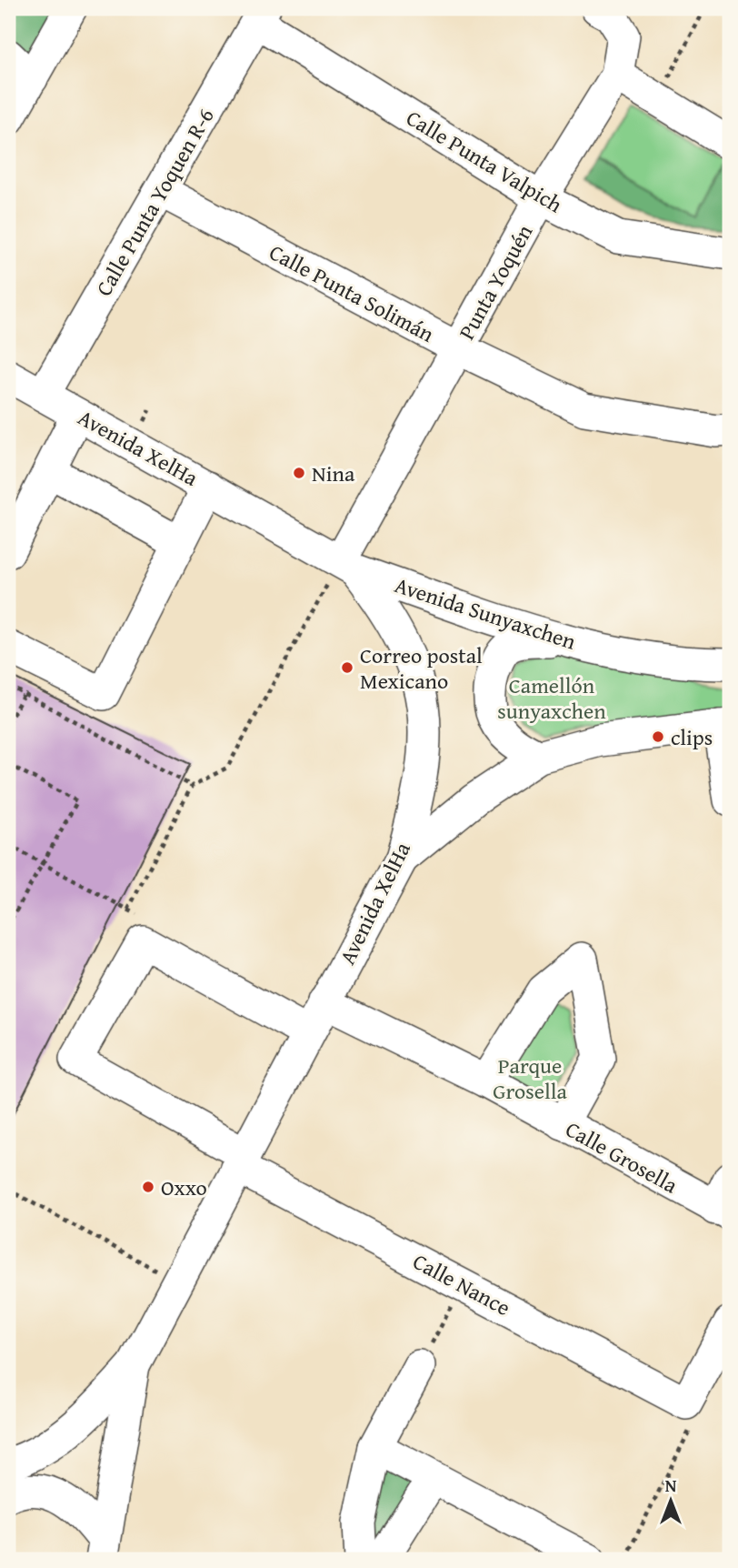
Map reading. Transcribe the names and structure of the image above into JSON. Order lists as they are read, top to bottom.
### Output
{
  "streets": {
    "street": [
      "Calle Punta Valpich",
      "Calle Punta Yoquen R-6",
      "Punta Yoquén",
      "Calle Punta Solimán",
      "Avenida XelHa",
      "Avenida Sunyaxchen",
      "Calle Grosella",
      "Calle Nance"
    ]
  },
  "crossings": [
    ["Calle Punta Valpich", "Calle Punta Yoquen R-6"],
    ["Calle Punta Valpich", "Punta Yoquén"],
    ["Calle Punta Yoquen R-6", "Calle Punta Solimán"],
    ["Calle Punta Yoquen R-6", "Avenida XelHa"],
    ["Punta Yoquén", "Calle Punta Solimán"],
    ["Punta Yoquén", "Avenida XelHa"],
    ["Punta Yoquén", "Avenida Sunyaxchen"],
    ["Avenida XelHa", "Avenida Sunyaxchen"],
    ["Avenida XelHa", "Calle Grosella"],
    ["Avenida XelHa", "Calle Nance"]
  ],
  "parks": ["Camellón sunyaxchen", "Parque Grosella"],
  "places": [
    "Nina",
    "Correo postal Mexicano",
    "clips",
    "Oxxo"
  ],
  "north": "top"
}
